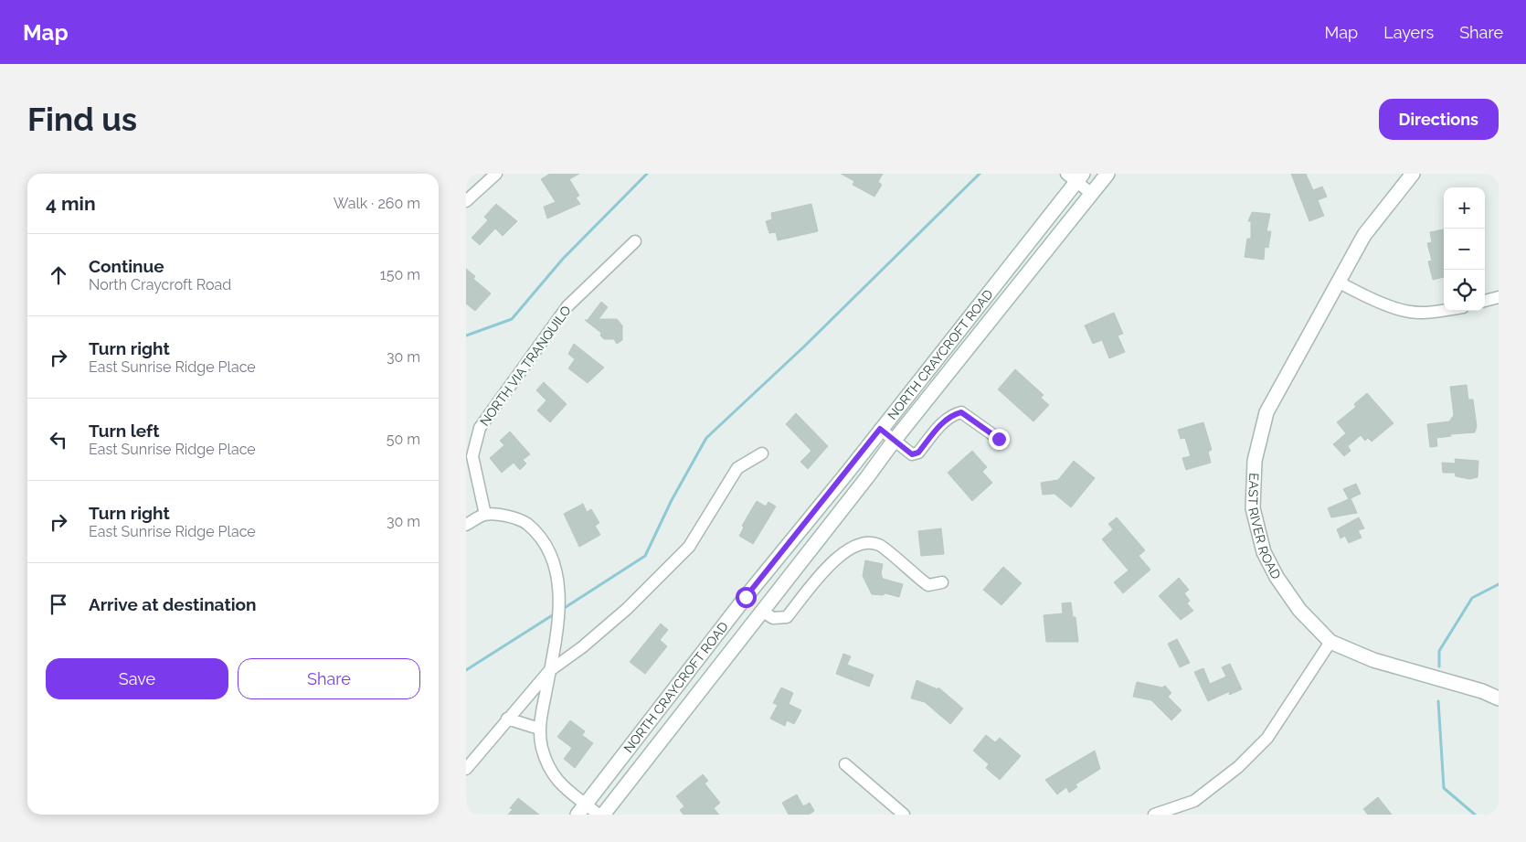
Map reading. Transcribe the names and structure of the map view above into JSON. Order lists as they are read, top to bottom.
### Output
{
  "streets": {
    "main road": ["NORTH CRAYCROFT ROAD", "EAST RIVER ROAD"],
    "street": ["NORTH VIA TRANQUILO"]
  },
  "page": {
    "header": "Map",
    "nav": ["Map", "Layers", "Share"],
    "buttons": [
      "Directions",
      ["Save", "Share"]
    ],
    "title": "Find us",
    "heading": ["4 min", "Walk · 260 m"],
    "map_buttons": ["+", "−"],
    "list": [
      ["Continue", "North Craycroft Road", "150 m"],
      ["Turn right", "East Sunrise Ridge Place", "30 m"],
      ["Turn left", "East Sunrise Ridge Place", "50 m"],
      ["Turn right", "East Sunrise Ridge Place", "30 m"],
      "Arrive at destination"
    ]
  }
}
